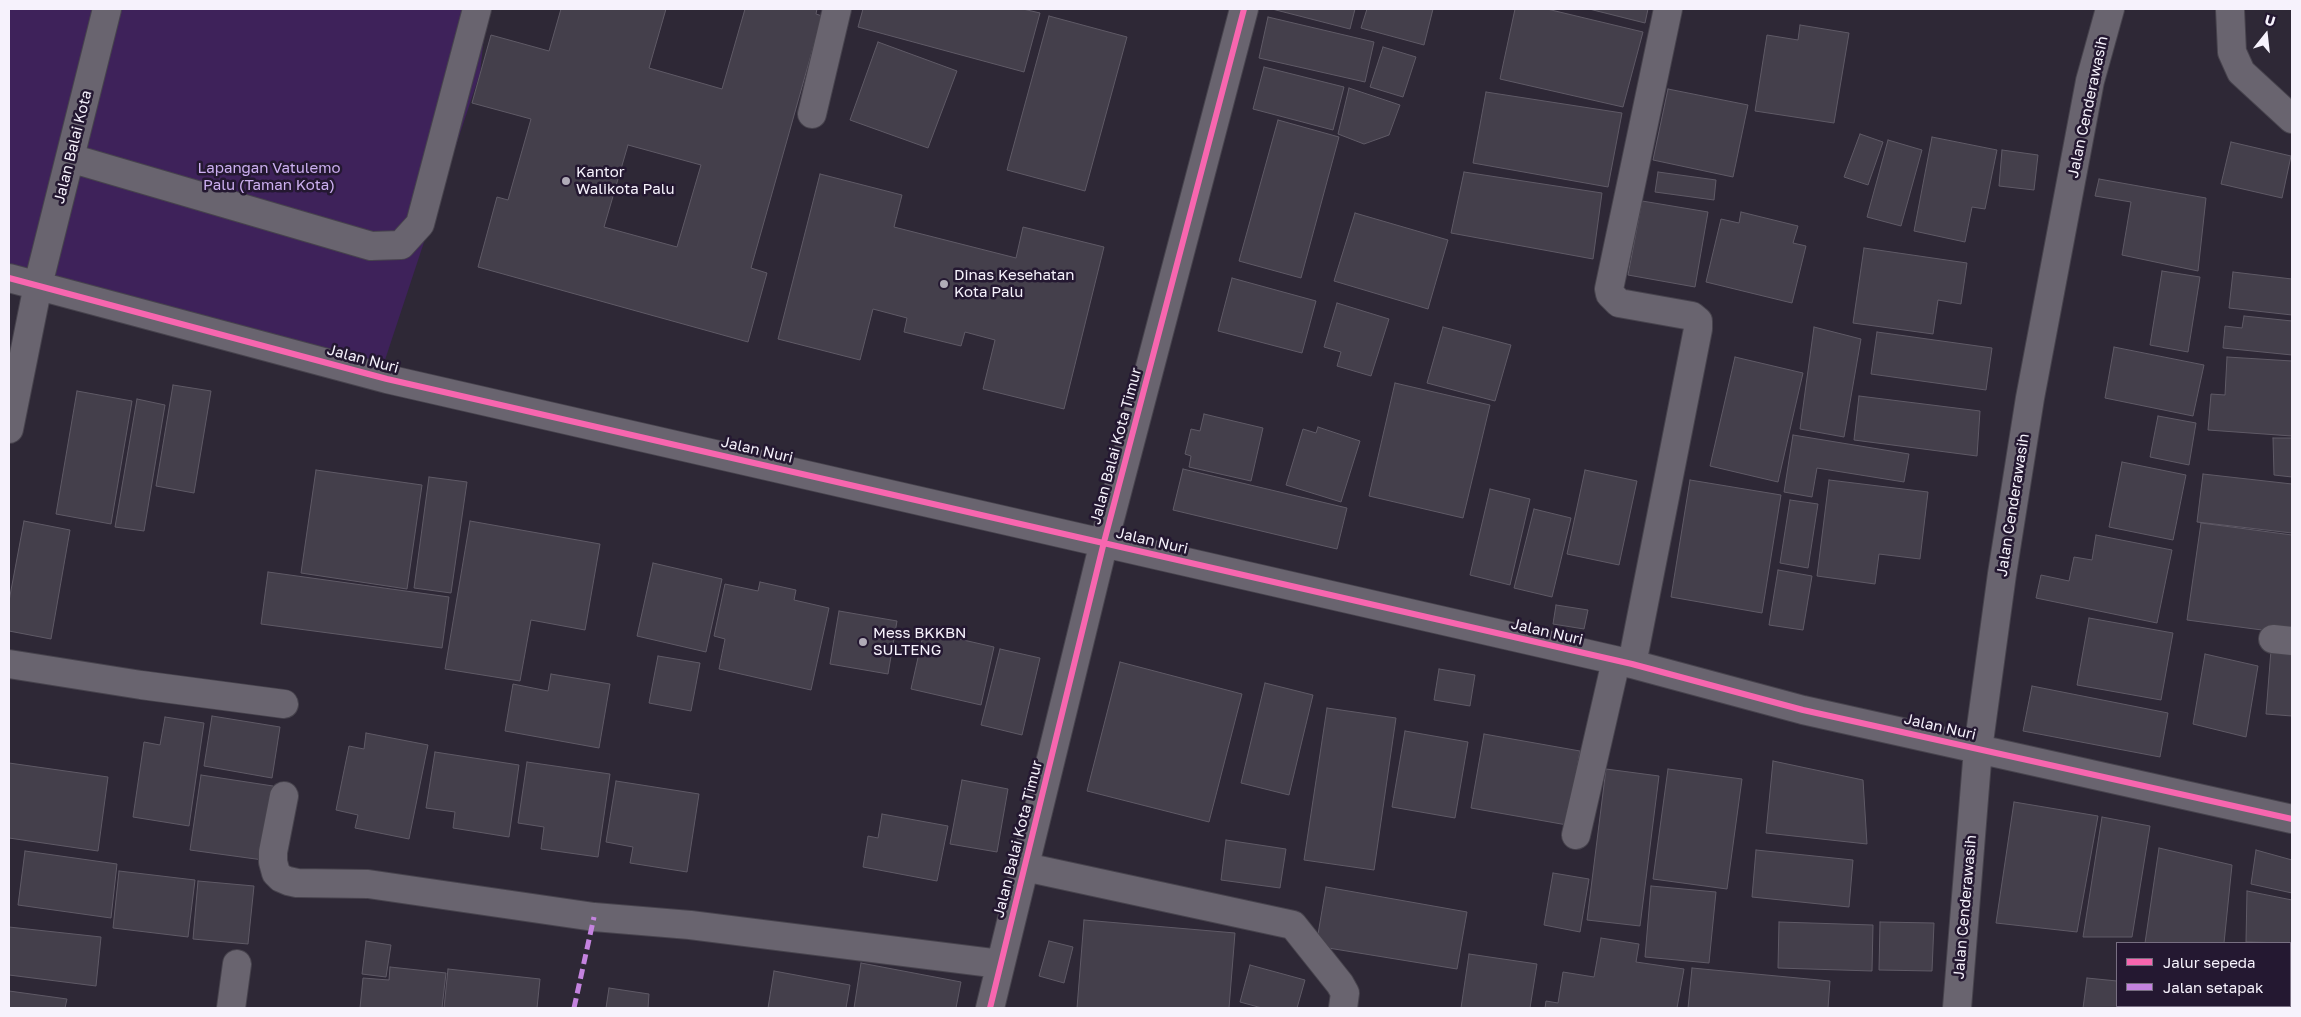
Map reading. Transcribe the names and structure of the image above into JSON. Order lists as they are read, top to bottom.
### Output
{
  "streets": {
    "street": [
      "Jalan Cenderawasih",
      "Jalan Balai Kota",
      "Jalan Nuri",
      "Jalan Balai Kota Timur"
    ]
  },
  "crossings": [
    ["Jalan Cenderawasih", "Jalan Nuri"],
    ["Jalan Balai Kota", "Jalan Nuri"],
    ["Jalan Nuri", "Jalan Balai Kota Timur"]
  ],
  "parks": ["Lapangan Vatulemo Palu (Taman Kota)"],
  "places": ["Kantor Walikota Palu", "Dinas Kesehatan Kota Palu", "Mess BKKBN SULTENG"],
  "legend": ["Jalur sepeda", "Jalan setapak"],
  "north": "top"
}
